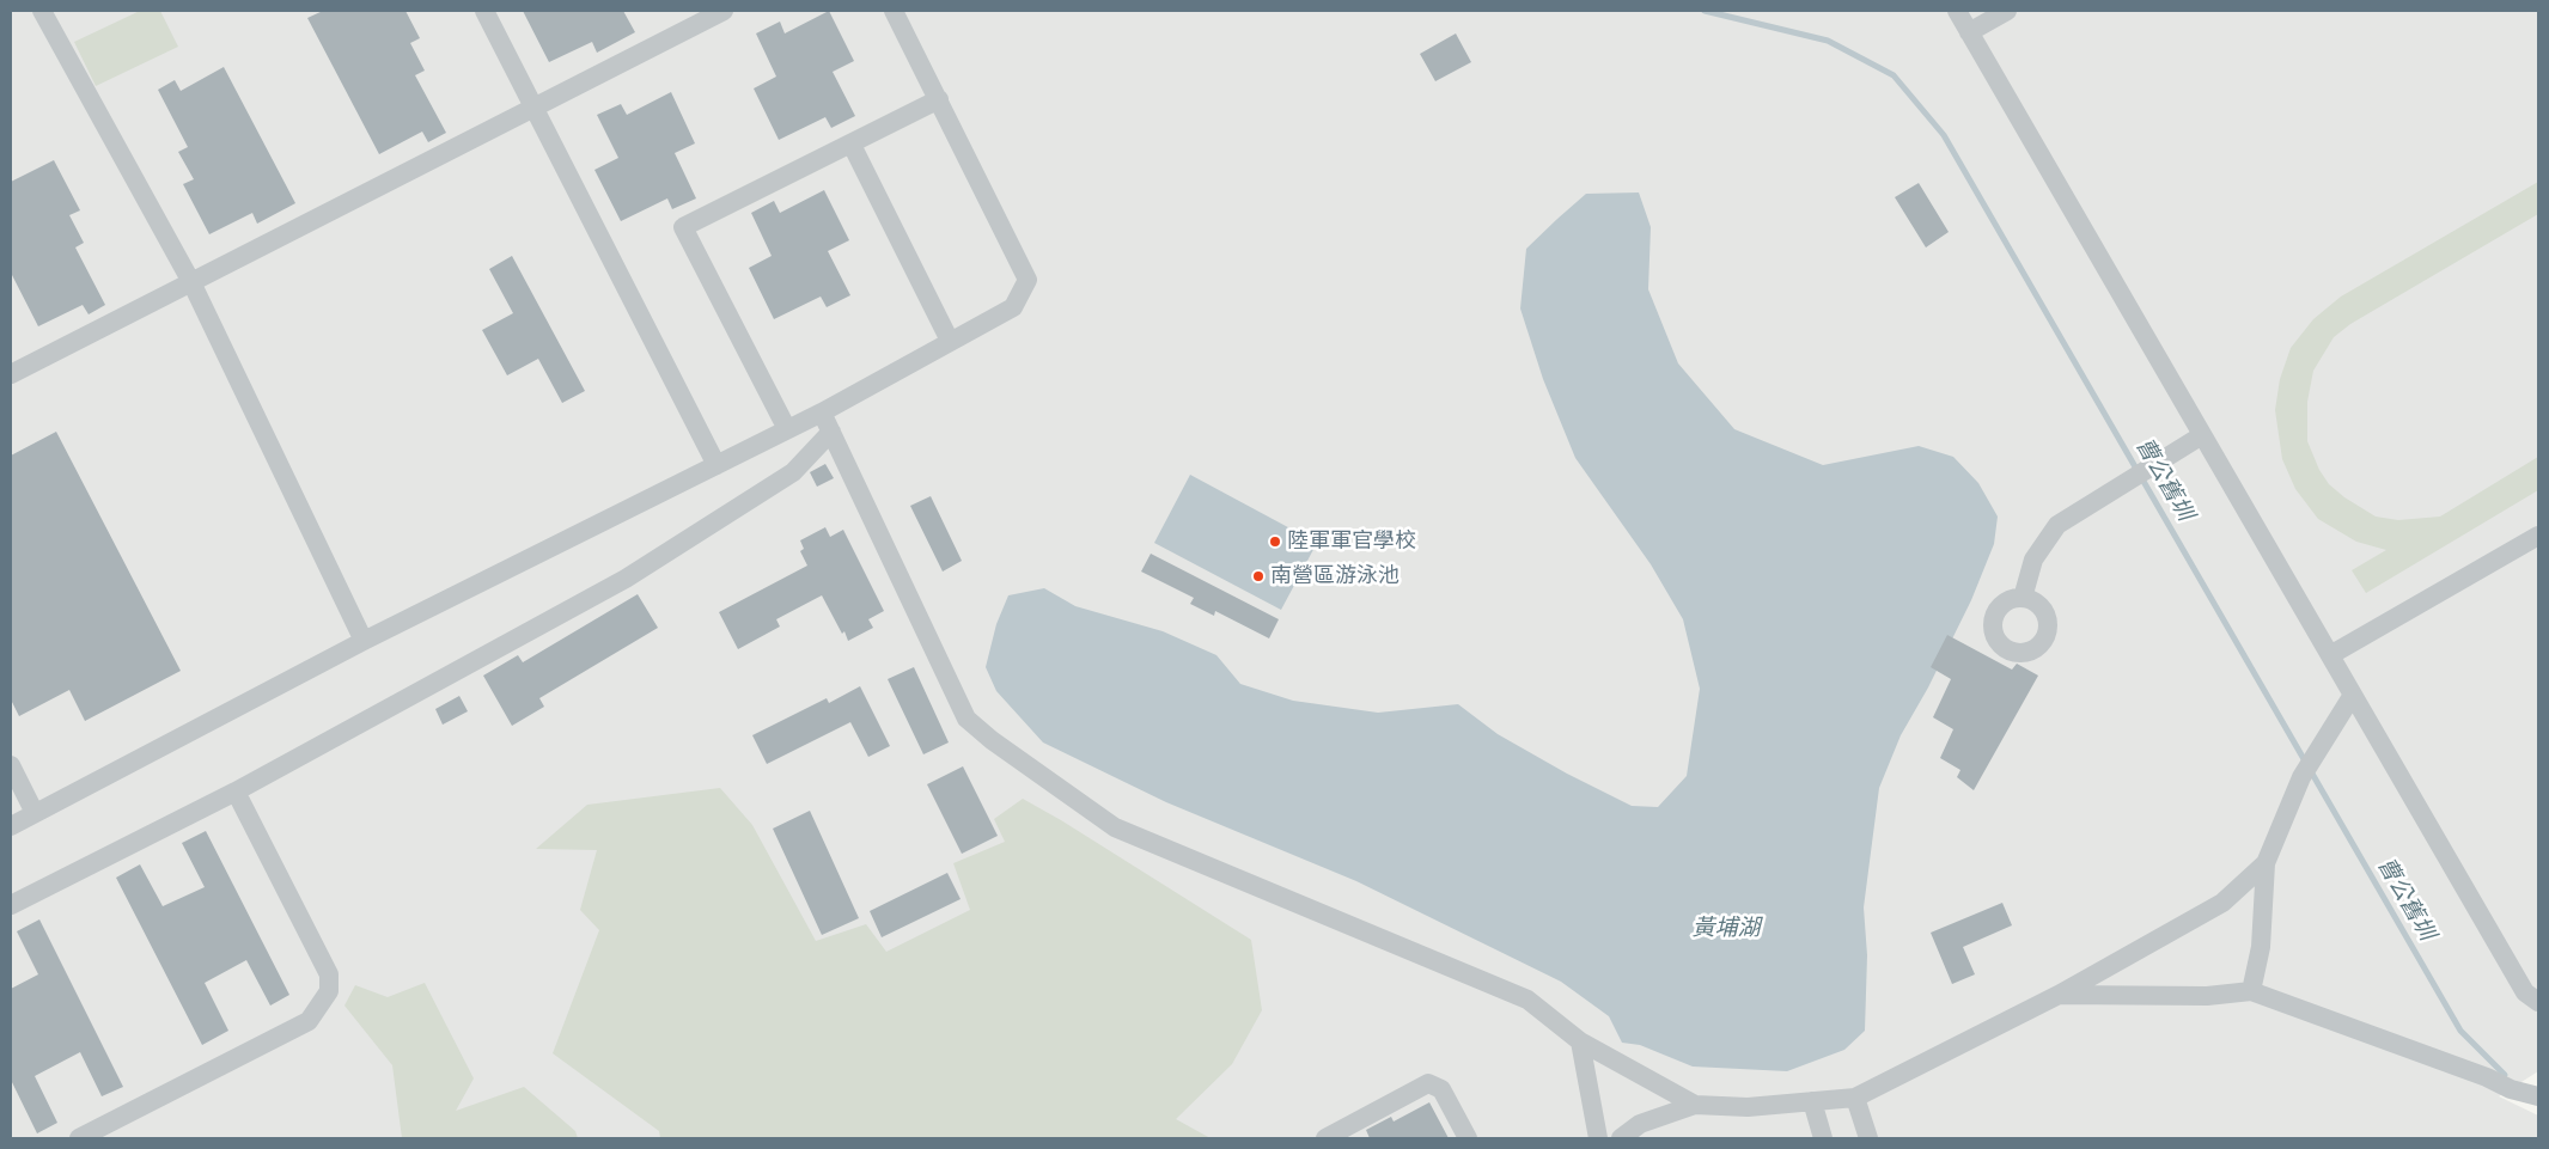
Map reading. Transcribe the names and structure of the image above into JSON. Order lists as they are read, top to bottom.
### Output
{
  "water": ["曹公舊圳", "黃埔湖"],
  "places": ["陸軍軍官學校", "南營區游泳池"]
}
